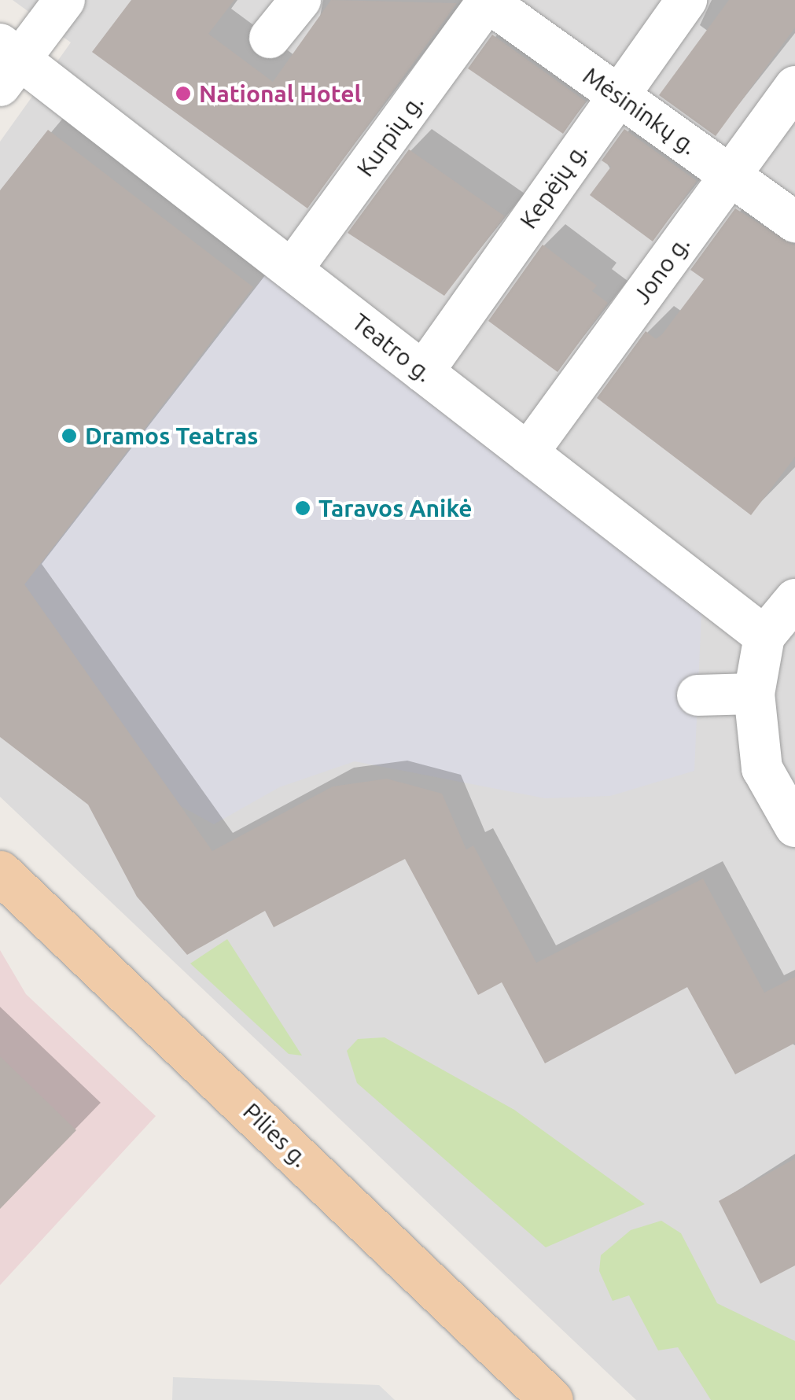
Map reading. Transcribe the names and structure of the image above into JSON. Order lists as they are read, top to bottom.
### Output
{
  "streets": {
    "main road": ["Pilies g."],
    "street": [
      "Mėsininkų g.",
      "Kurpių g.",
      "Kepėjų g.",
      "Jono g.",
      "Teatro g."
    ]
  },
  "crossings": [
    ["Mėsininkų g.", "Kurpių g."],
    ["Mėsininkų g.", "Kepėjų g."],
    ["Mėsininkų g.", "Jono g."],
    ["Kurpių g.", "Teatro g."],
    ["Kepėjų g.", "Teatro g."],
    ["Jono g.", "Teatro g."]
  ],
  "places": ["National Hotel", "Dramos Teatras", "Taravos Anikė"]
}
